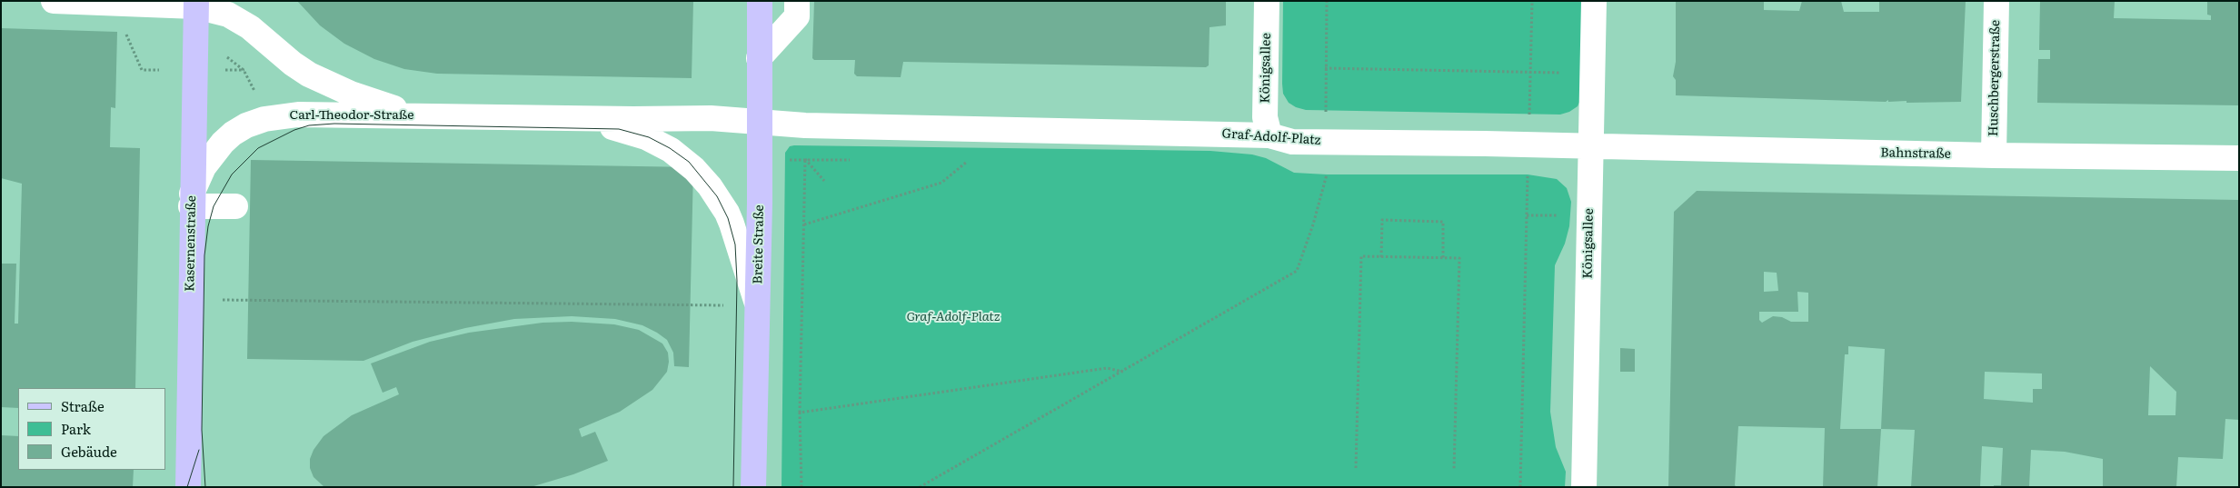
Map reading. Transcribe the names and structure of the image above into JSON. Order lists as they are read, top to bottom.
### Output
{
  "streets": {
    "main road": ["Kasernenstraße", "Breite Straße"],
    "street": [
      "Königsallee",
      "Huschbergerstraße",
      "Carl-Theodor-Straße",
      "Graf-Adolf-Platz",
      "Bahnstraße"
    ]
  },
  "crossings": [
    ["Königsallee", "Graf-Adolf-Platz"],
    ["Königsallee", "Bahnstraße"],
    ["Huschbergerstraße", "Bahnstraße"],
    ["Carl-Theodor-Straße", "Graf-Adolf-Platz"],
    ["Carl-Theodor-Straße", "Kasernenstraße"],
    ["Carl-Theodor-Straße", "Breite Straße"],
    ["Graf-Adolf-Platz", "Bahnstraße"],
    ["Graf-Adolf-Platz", "Breite Straße"]
  ],
  "parks": ["Graf-Adolf-Platz"],
  "legend": ["Straße", "Park", "Gebäude"]
}
